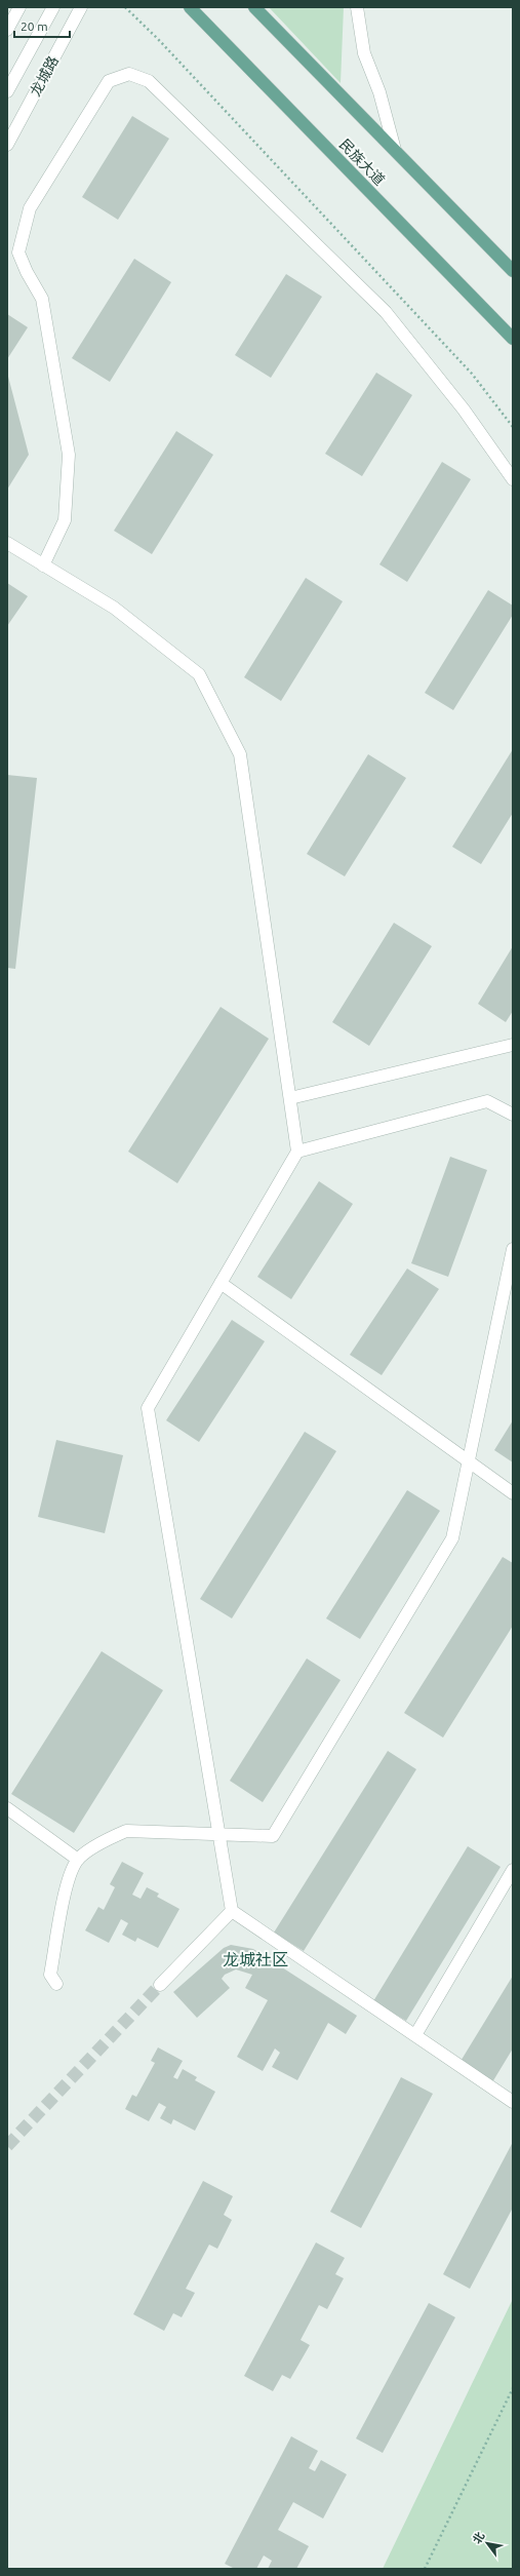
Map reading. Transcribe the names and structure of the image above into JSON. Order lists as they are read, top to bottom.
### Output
{
  "streets": {
    "main road": ["民族大道"],
    "street": ["龙城路"]
  },
  "districts": ["龙城社区"],
  "scale_bar": "20 m",
  "north": "top left"
}
